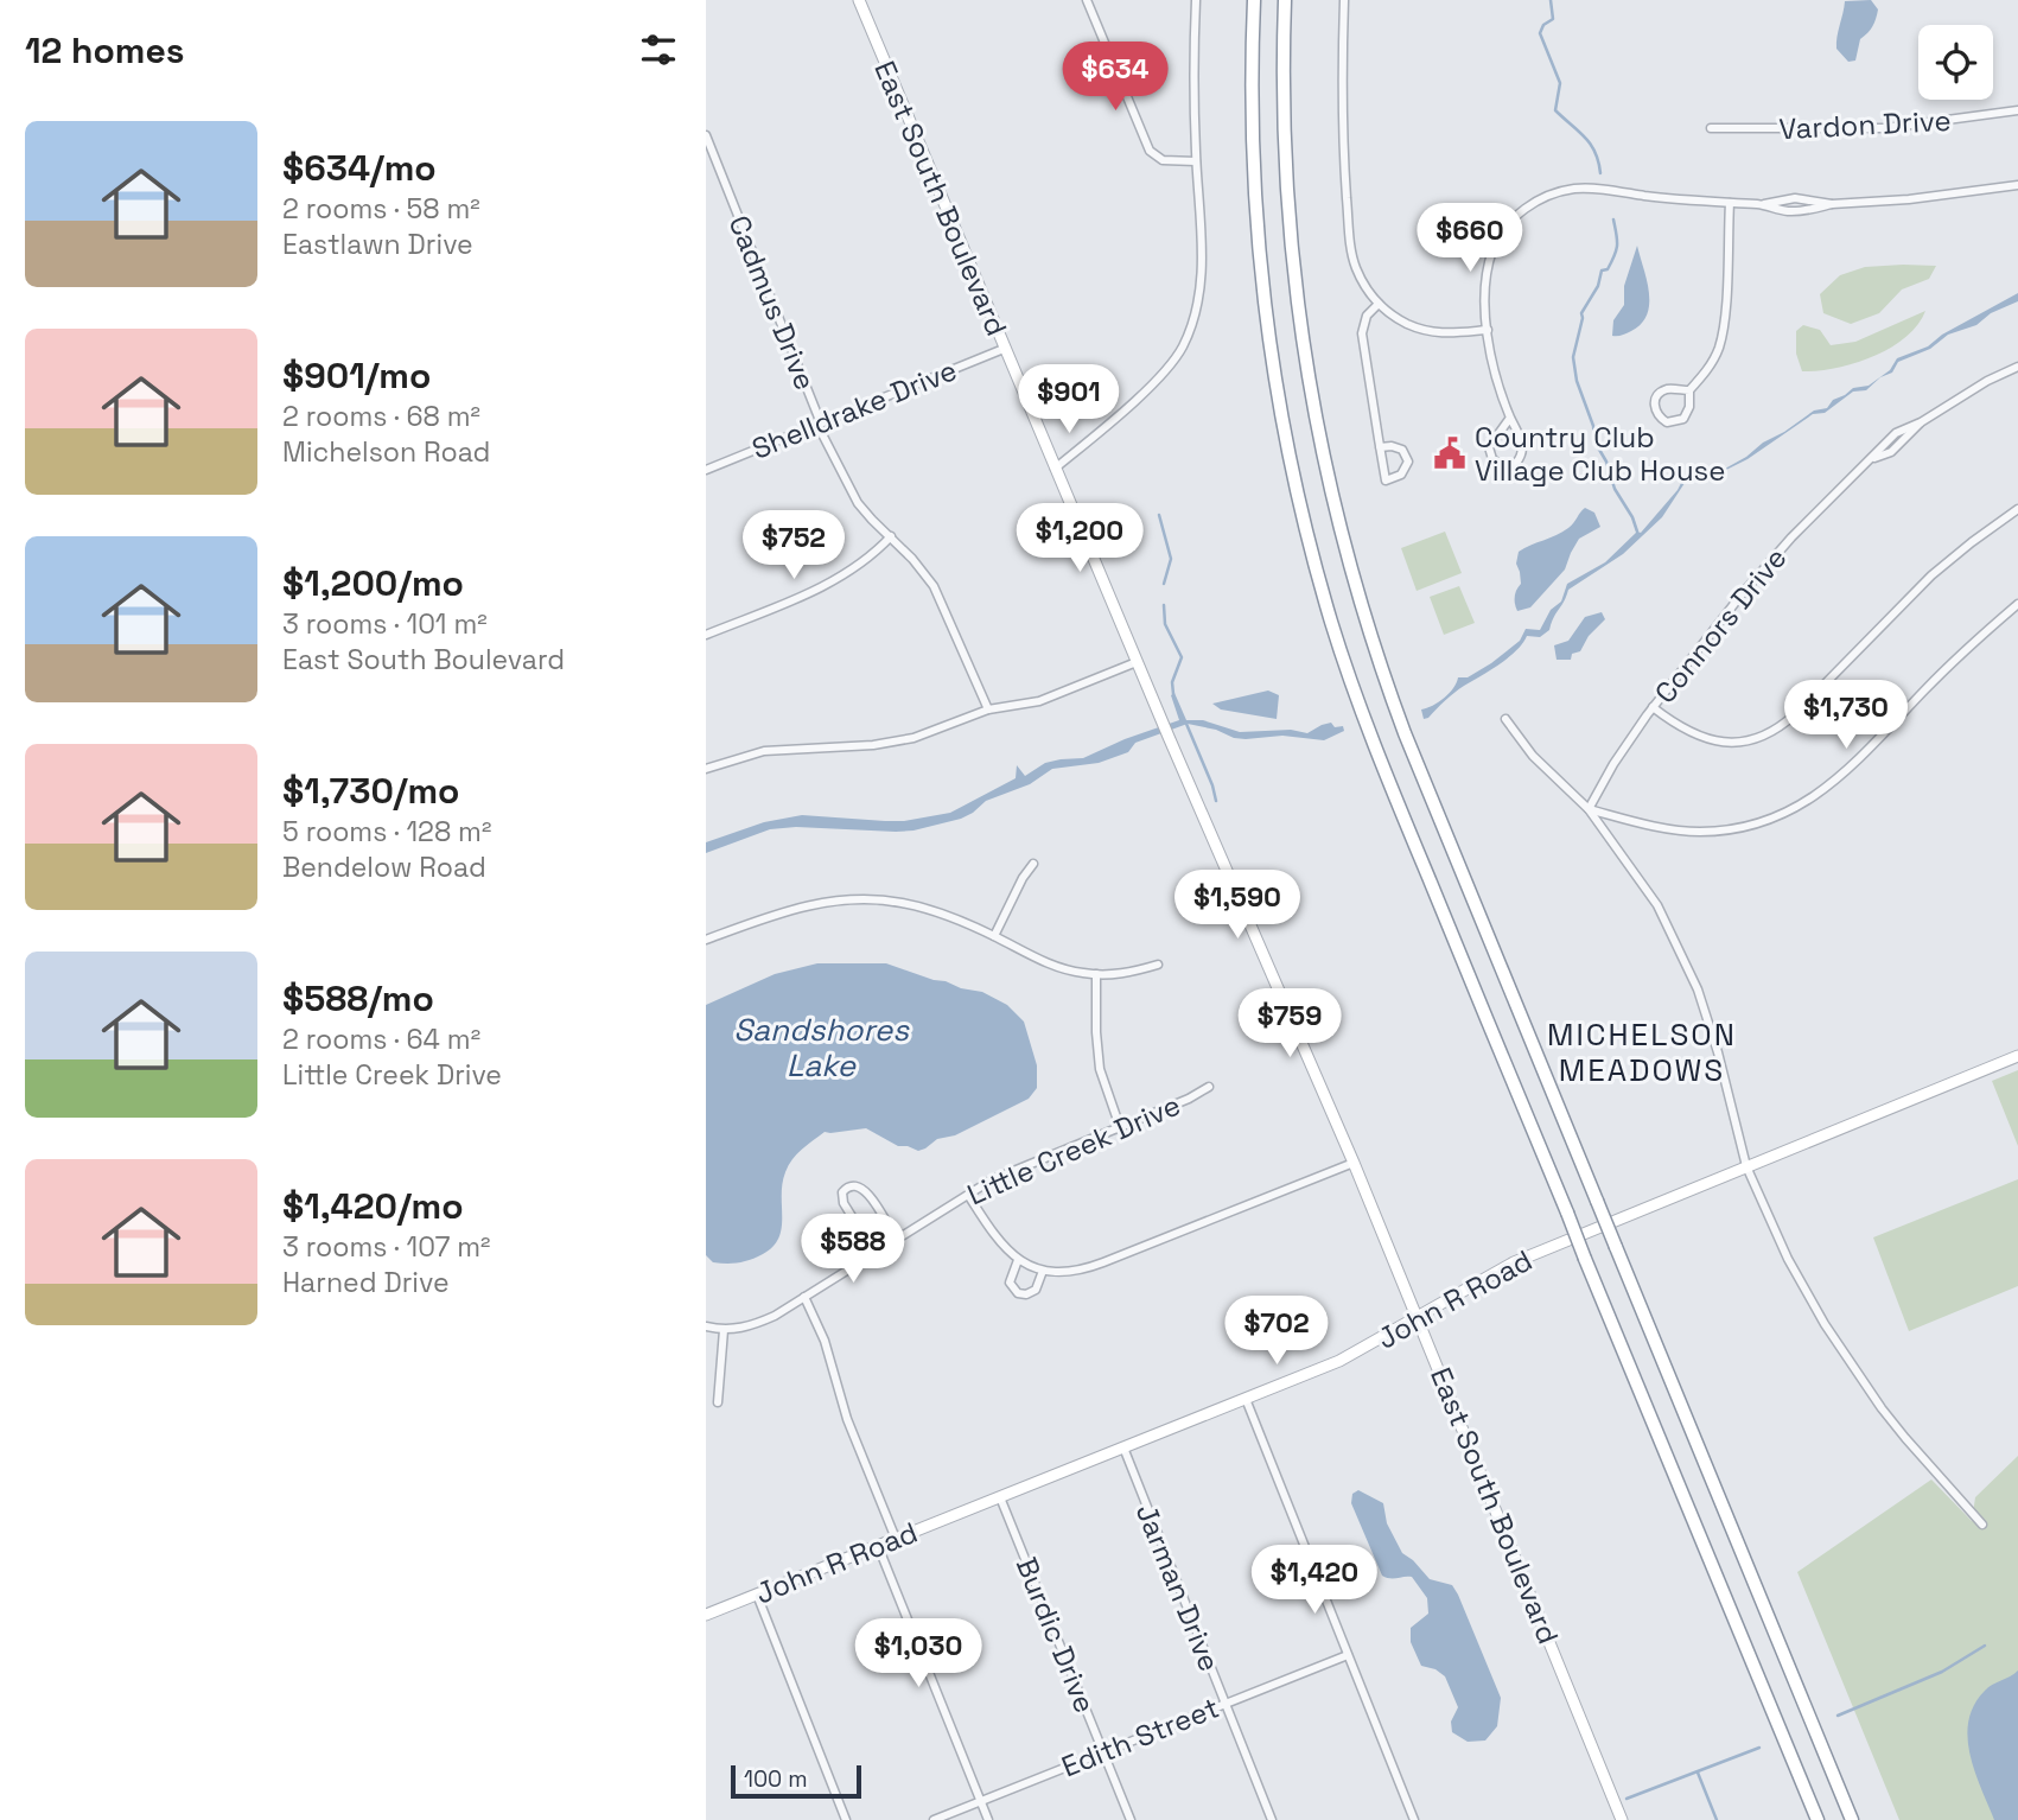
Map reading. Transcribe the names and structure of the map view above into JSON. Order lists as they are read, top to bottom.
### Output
{
  "streets": {
    "street": [
      "Vardon Drive",
      "East South Boulevard",
      "Cadmus Drive",
      "Shelldrake Drive",
      "Connors Drive",
      "Little Creek Drive",
      "John R Road",
      "Jarman Drive",
      "Burdic Drive",
      "Edith Street"
    ]
  },
  "crossings": [
    ["East South Boulevard", "Shelldrake Drive"],
    ["East South Boulevard", "John R Road"],
    ["Cadmus Drive", "Shelldrake Drive"],
    ["John R Road", "Jarman Drive"],
    ["John R Road", "Burdic Drive"],
    ["Jarman Drive", "Edith Street"],
    ["Burdic Drive", "Edith Street"]
  ],
  "districts": ["MICHELSON MEADOWS"],
  "water": ["Sandshores Lake"],
  "places": {
    "public building": ["Country Club Village Club House"]
  },
  "scale_bar": "100 m",
  "page": {
    "heading": "12 homes",
    "price": [
      "$634",
      "$660",
      "$901",
      "$1,200",
      "$752",
      "$1,730",
      "$1,590",
      "$759",
      "$588",
      "$702",
      "$1,420",
      "$1,030"
    ],
    "list": [
      {
        "name": "$634/mo",
        "note": "2 rooms · 58 m² · Eastlawn Drive"
      },
      {
        "name": "$901/mo",
        "note": "2 rooms · 68 m² · Michelson Road"
      },
      {
        "name": "$1,200/mo",
        "note": "3 rooms · 101 m² · East South Boulevard"
      },
      {
        "name": "$1,730/mo",
        "note": "5 rooms · 128 m² · Bendelow Road"
      },
      {
        "name": "$588/mo",
        "note": "2 rooms · 64 m² · Little Creek Drive"
      },
      {
        "name": "$1,420/mo",
        "note": "3 rooms · 107 m² · Harned Drive"
      }
    ],
    "scale": "100 m"
  }
}
